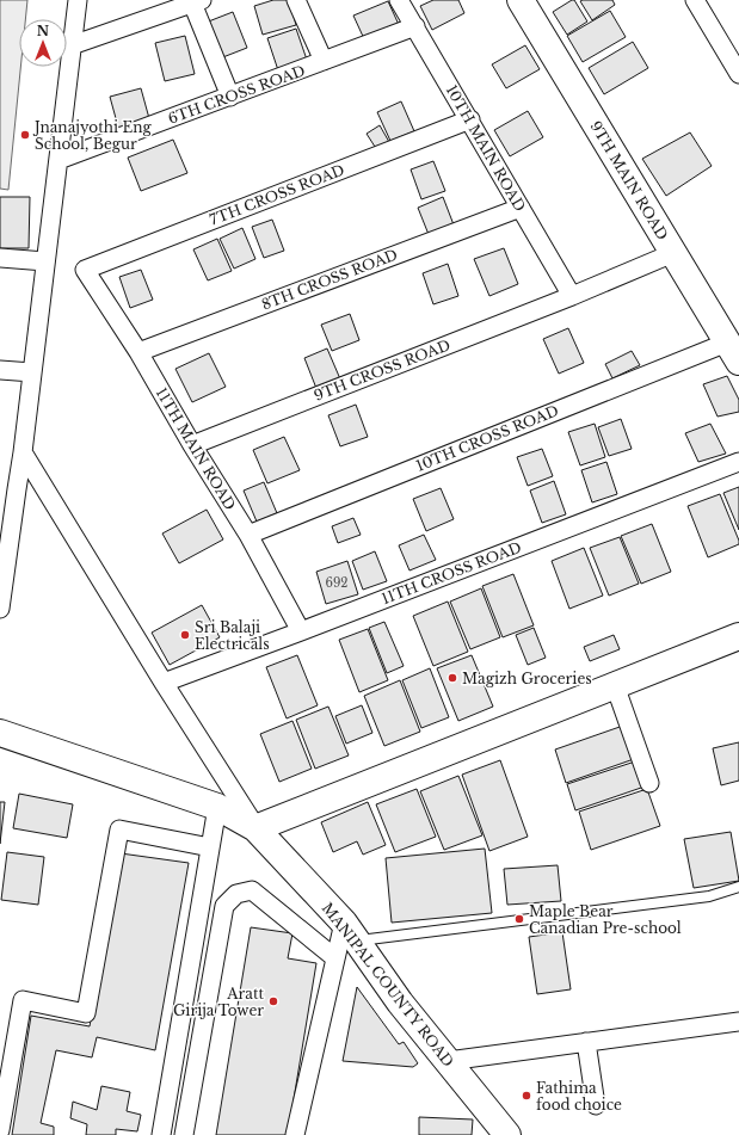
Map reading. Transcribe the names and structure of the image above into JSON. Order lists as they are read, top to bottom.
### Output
{
  "streets": {
    "street": [
      "6TH CROSS ROAD",
      "10TH MAIN ROAD",
      "9TH MAIN ROAD",
      "7TH CROSS ROAD",
      "8TH CROSS ROAD",
      "9TH CROSS ROAD",
      "10TH CROSS ROAD",
      "11TH MAIN ROAD",
      "11TH CROSS ROAD",
      "MANIPAL COUNTY ROAD"
    ]
  },
  "crossings": [
    ["6TH CROSS ROAD", "10TH MAIN ROAD"],
    ["10TH MAIN ROAD", "7TH CROSS ROAD"],
    ["10TH MAIN ROAD", "8TH CROSS ROAD"],
    ["10TH MAIN ROAD", "9TH CROSS ROAD"],
    ["9TH MAIN ROAD", "9TH CROSS ROAD"],
    ["9TH MAIN ROAD", "10TH CROSS ROAD"],
    ["7TH CROSS ROAD", "11TH MAIN ROAD"],
    ["8TH CROSS ROAD", "11TH MAIN ROAD"],
    ["9TH CROSS ROAD", "11TH MAIN ROAD"],
    ["10TH CROSS ROAD", "11TH MAIN ROAD"],
    ["11TH MAIN ROAD", "11TH CROSS ROAD"]
  ],
  "places": [
    "Jnanajyothi Eng School, Begur",
    "Sri Balaji Electricals",
    "Magizh Groceries",
    "Maple Bear Canadian Pre-school",
    "Aratt Girija Tower",
    "Fathima food choice"
  ],
  "house_numbers": ["692"],
  "north": "top"
}
